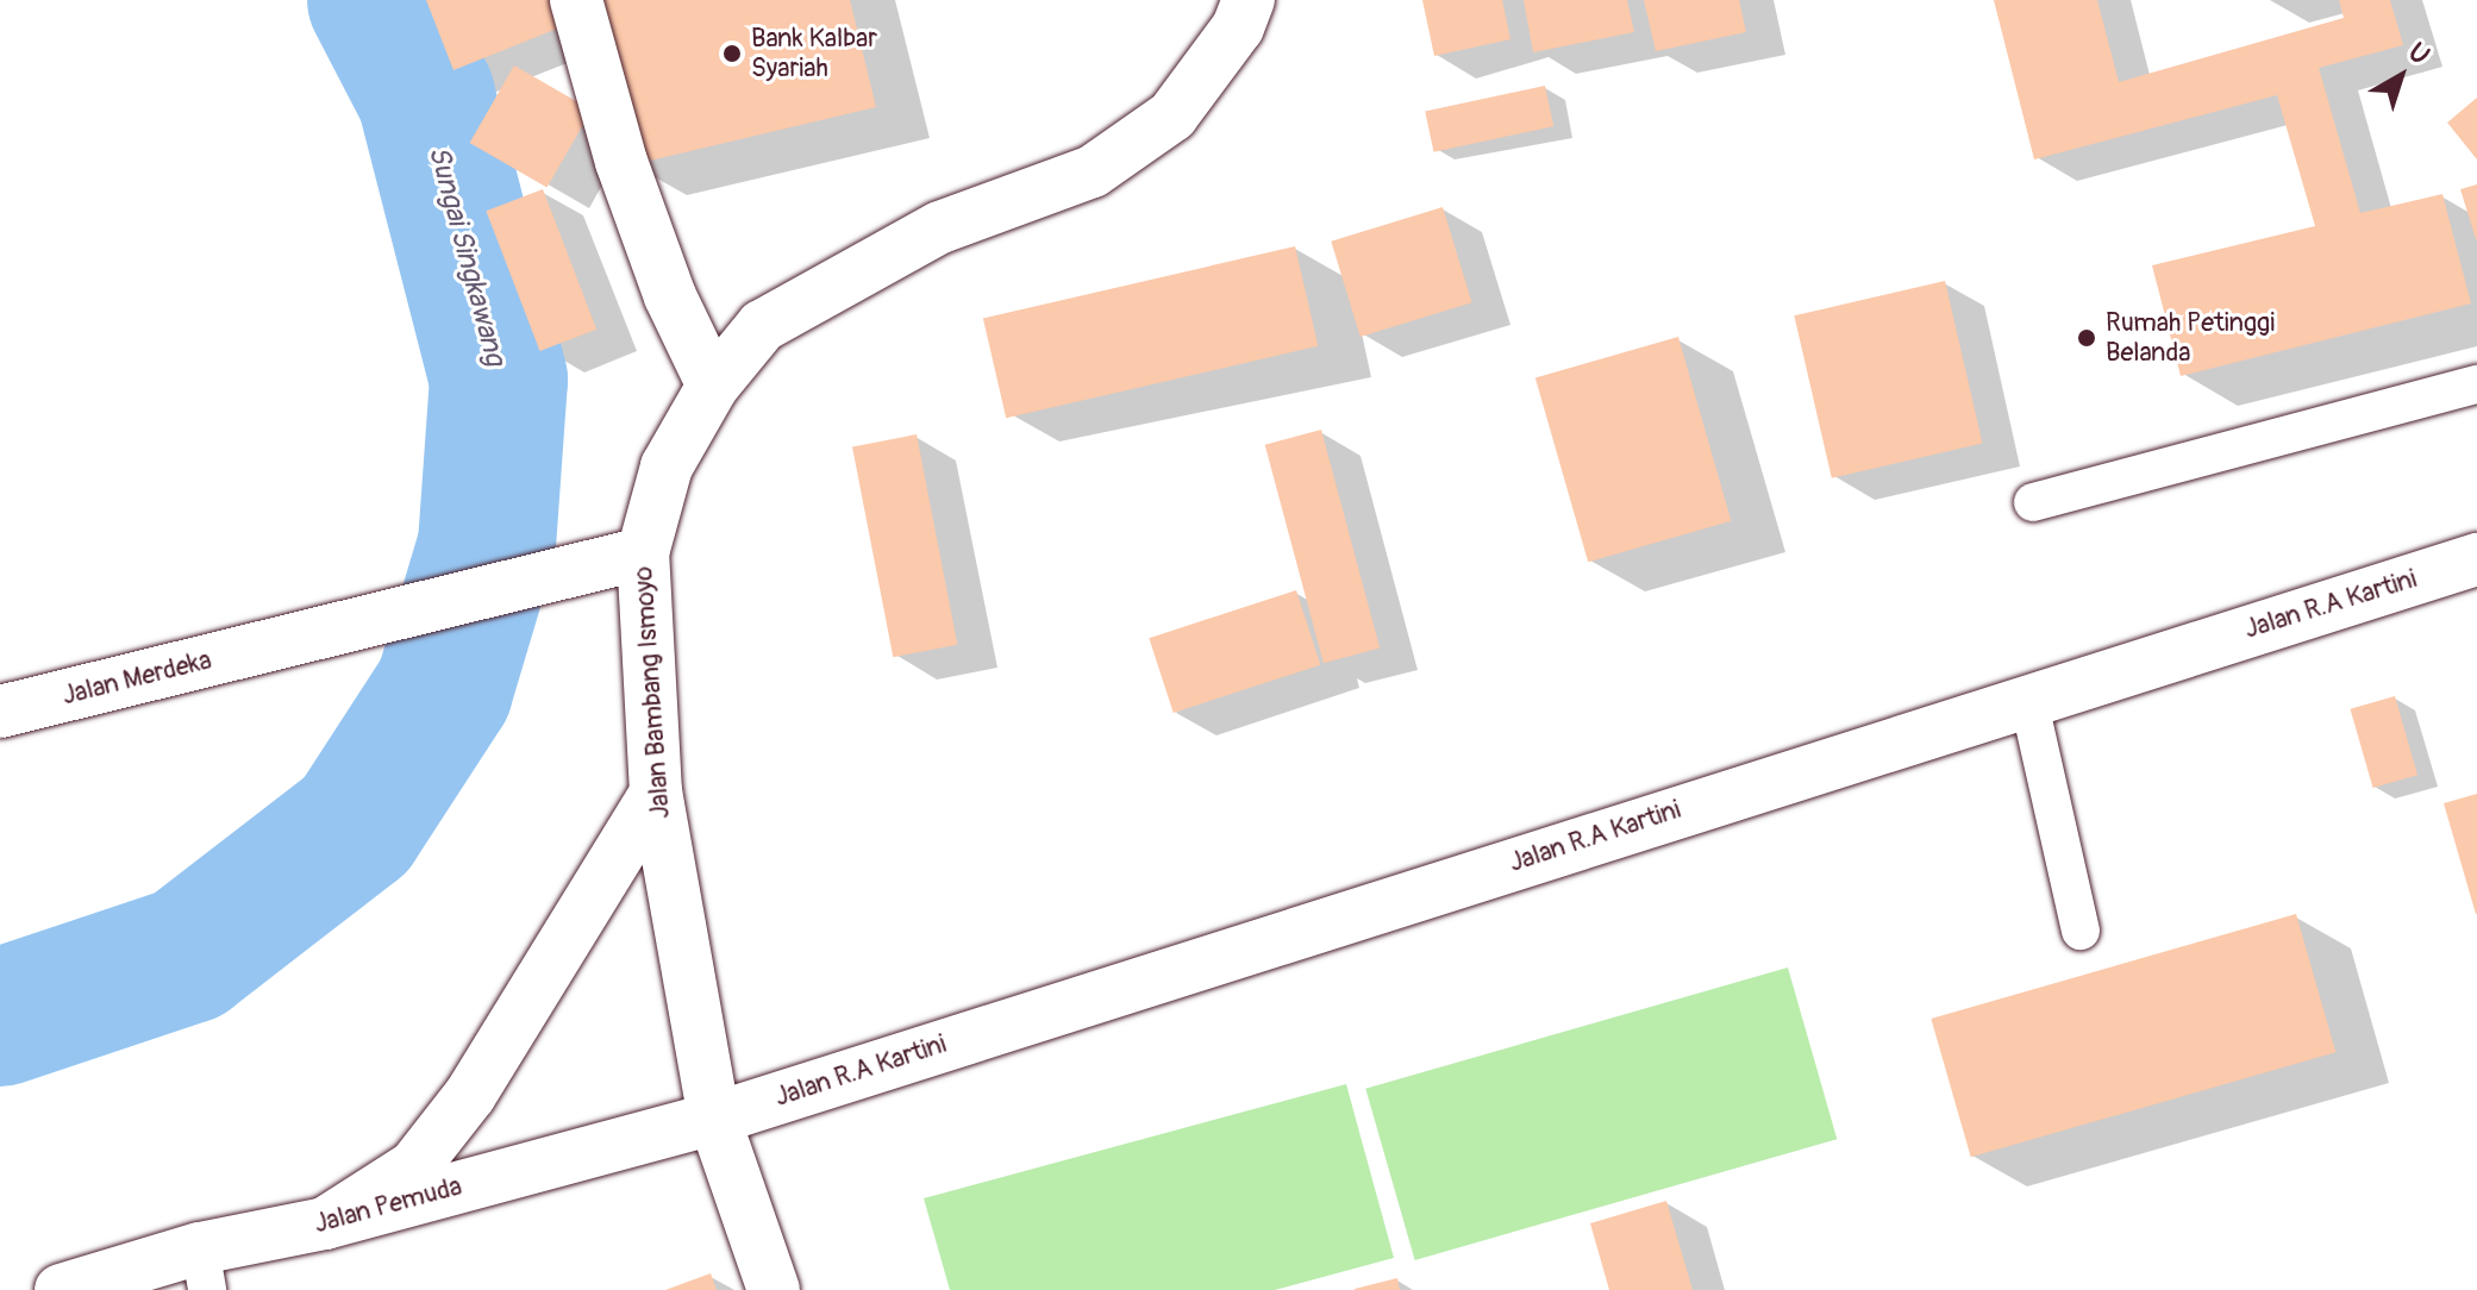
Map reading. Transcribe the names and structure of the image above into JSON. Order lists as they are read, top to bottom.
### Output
{
  "streets": {
    "street": [
      "Jalan R.A Kartini",
      "Jalan Merdeka",
      "Jalan Bambang Ismoyo",
      "Jalan Pemuda"
    ]
  },
  "crossings": [
    ["Jalan R.A Kartini", "Jalan Bambang Ismoyo"],
    ["Jalan R.A Kartini", "Jalan Pemuda"],
    ["Jalan Merdeka", "Jalan Bambang Ismoyo"],
    ["Jalan Bambang Ismoyo", "Jalan Pemuda"]
  ],
  "water": ["Sungai Singkawang"],
  "places": ["Bank Kalbar Syariah", "Rumah Petinggi Belanda"],
  "north": "top right"
}
